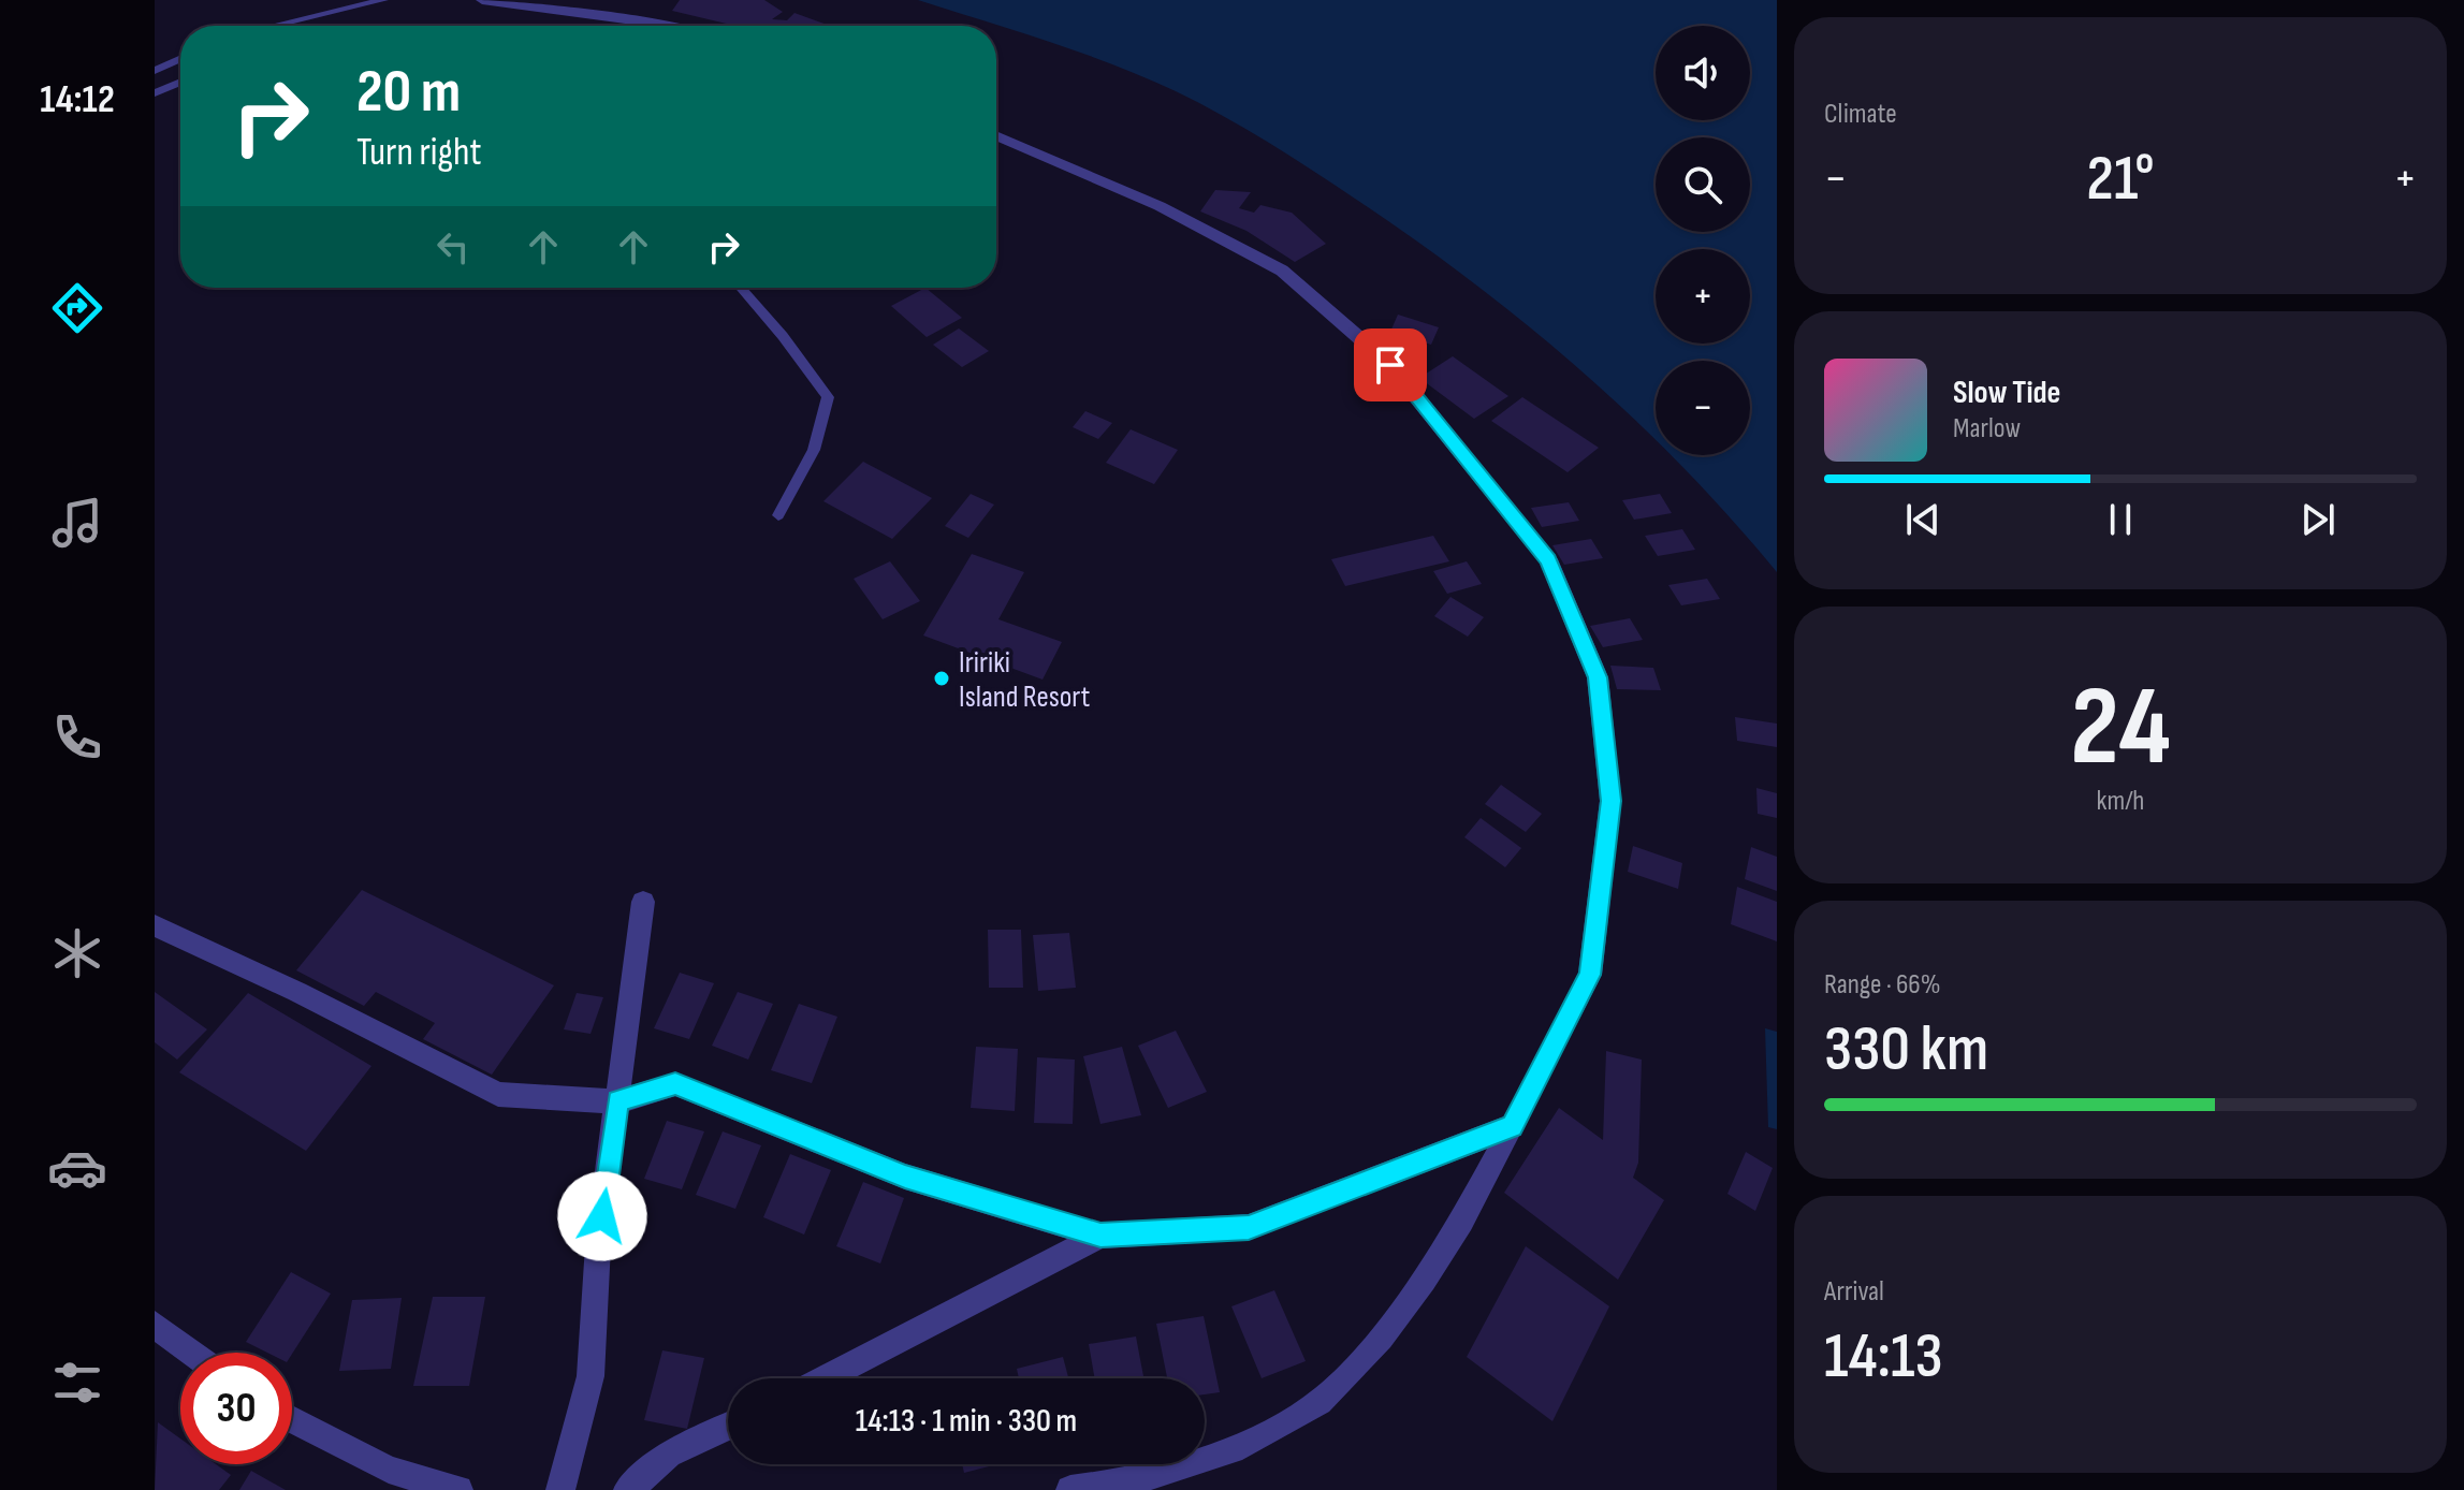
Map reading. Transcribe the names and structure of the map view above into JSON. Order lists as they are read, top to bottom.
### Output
{
  "places": ["Iririki Island Resort"],
  "page": {
    "tabs": "14:12",
    "tile": [
      "Climate",
      ["24", "km/h"],
      ["Range · 66%", "330 km"],
      ["Arrival", "14:13"]
    ],
    "map_buttons": ["+", "−"],
    "turn": ["20 m", "Turn right"],
    "heat": ["−", "21°", "+"],
    "song": ["Slow Tide", "Marlow"],
    "limit": "30",
    "trip": "14:13 · 1 min · 330 m"
  }
}
